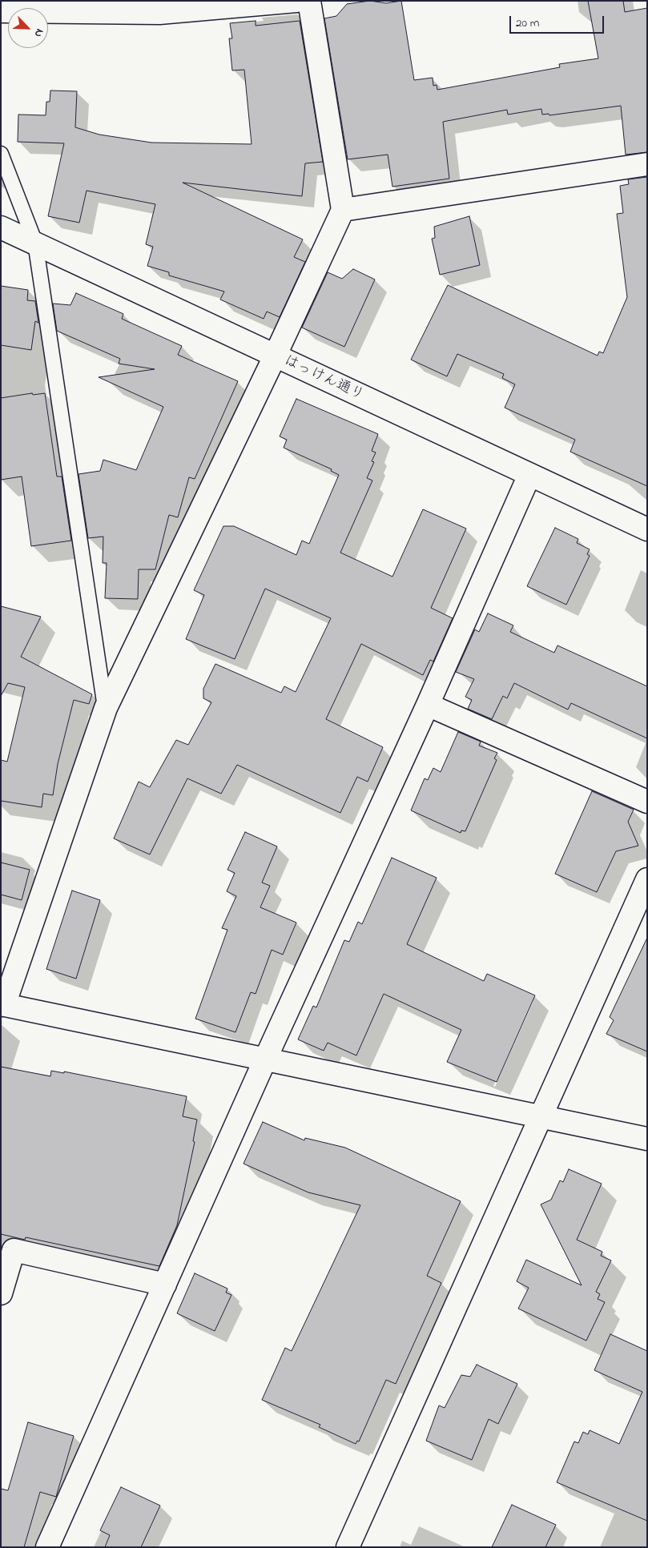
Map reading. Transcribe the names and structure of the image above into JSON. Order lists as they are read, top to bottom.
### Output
{
  "streets": {
    "street": ["はっけん通り"]
  },
  "scale_bar": "20 m",
  "north": "bottom right"
}
